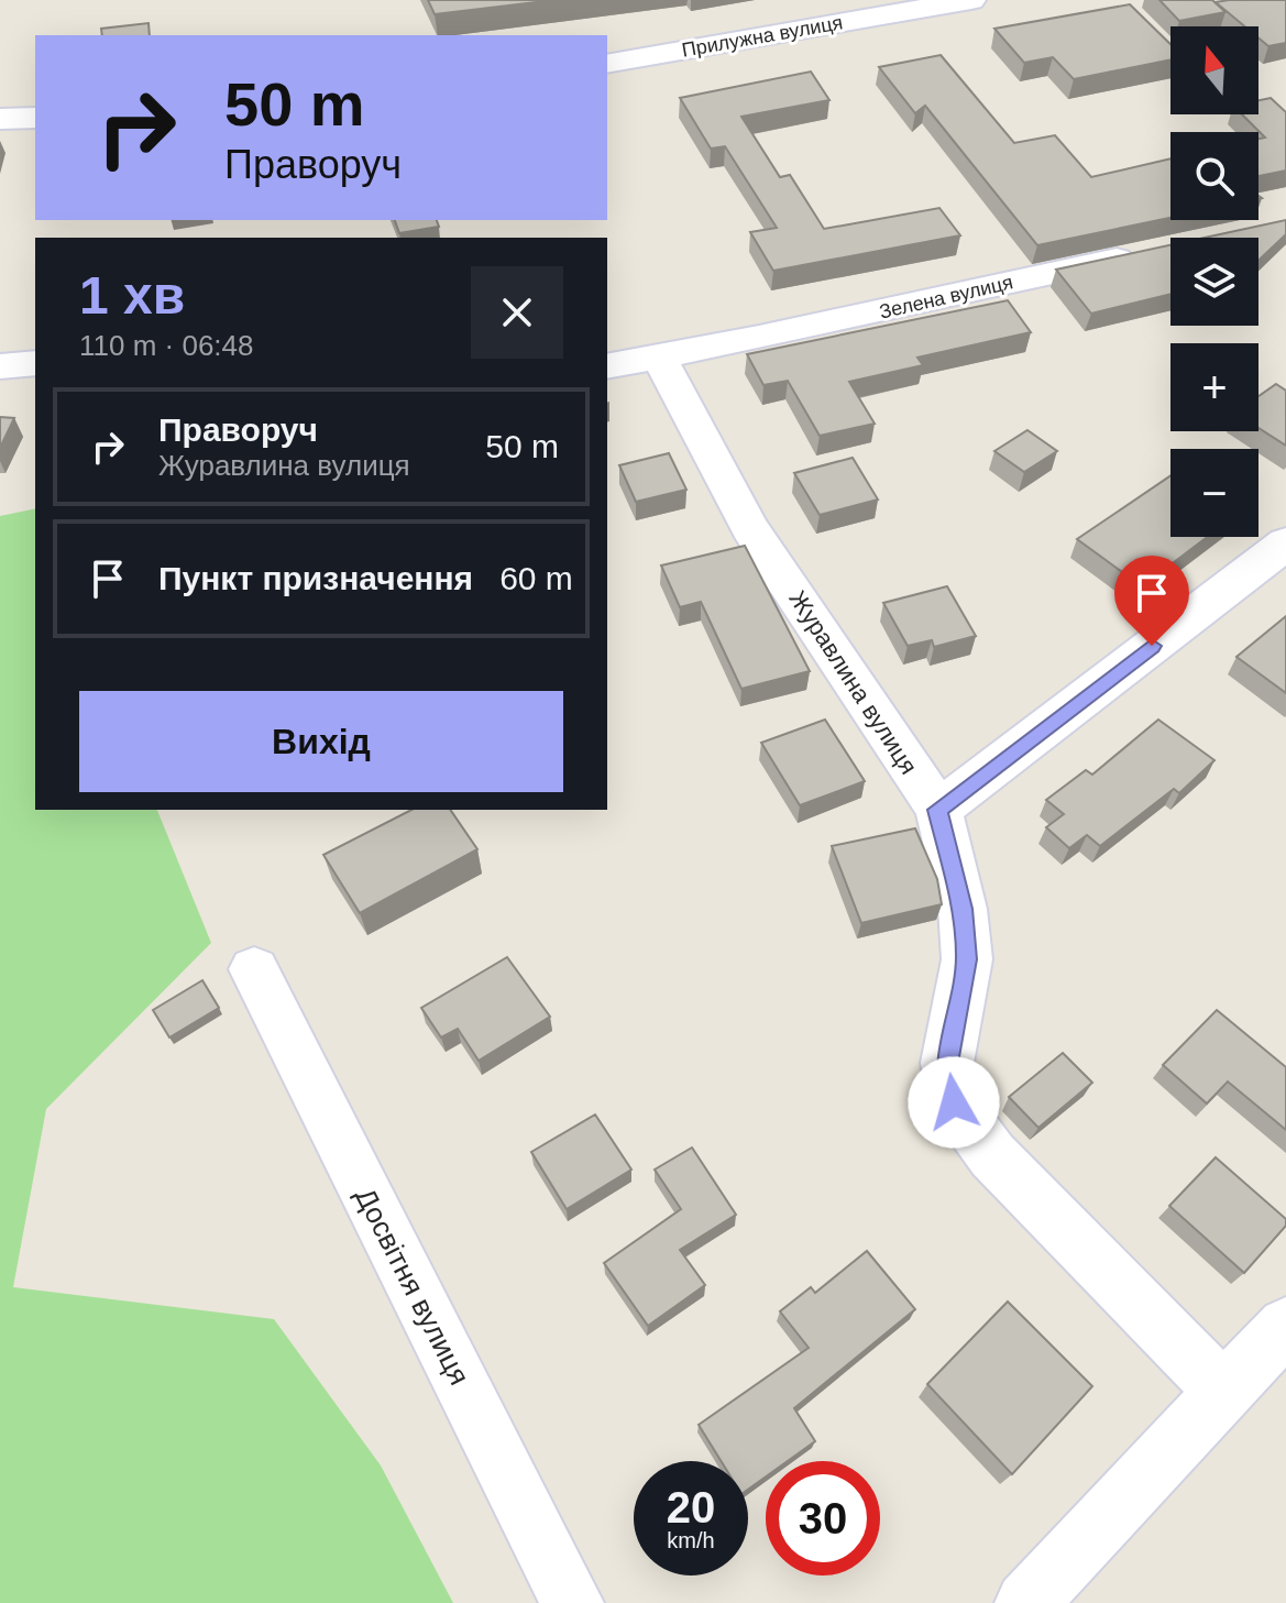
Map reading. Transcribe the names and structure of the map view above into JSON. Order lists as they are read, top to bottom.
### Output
{
  "streets": {
    "street": [
      "Прилужна вулиця",
      "Зелена вулиця",
      "Журавлина вулиця",
      "Досвітня вулиця"
    ]
  },
  "crossings": [
    ["Зелена вулиця", "Журавлина вулиця"]
  ],
  "north": "top",
  "page": {
    "map_buttons": ["+", "−"],
    "turn": ["50 m", "Праворуч"],
    "heading": ["1 хв", "110 m · 06:48"],
    "list": [
      {
        "name": "Праворуч",
        "note": "Журавлина вулиця",
        "value": "50 m"
      },
      {
        "name": "Пункт призначення",
        "value": "60 m"
      }
    ],
    "buttons": "Вихід",
    "speed": "20 km/h",
    "limit": "30"
  }
}
